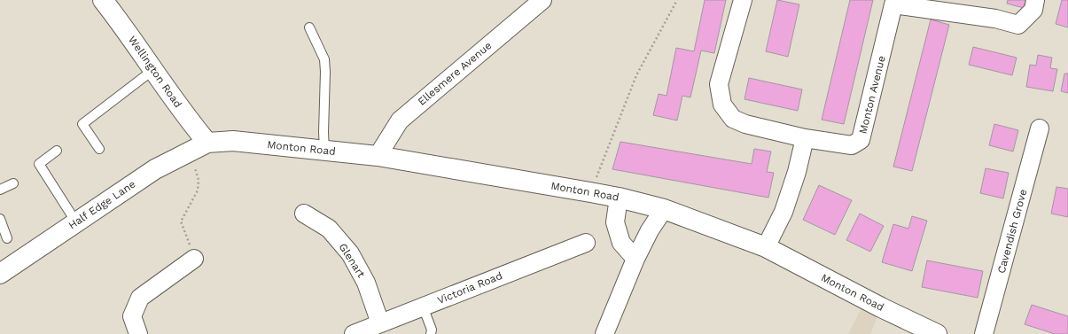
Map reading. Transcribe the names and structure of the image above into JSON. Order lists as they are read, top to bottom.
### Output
{
  "streets": {
    "main road": ["Wellington Road", "Monton Road", "Half Edge Lane"],
    "street": [
      "Ellesmere Avenue",
      "Monton Avenue",
      "Cavendish Grove",
      "Glenart",
      "Victoria Road"
    ]
  },
  "crossings": [
    ["Wellington Road", "Monton Road"],
    ["Wellington Road", "Half Edge Lane"],
    ["Ellesmere Avenue", "Monton Road"],
    ["Monton Road", "Half Edge Lane"],
    ["Glenart", "Victoria Road"]
  ]
}
